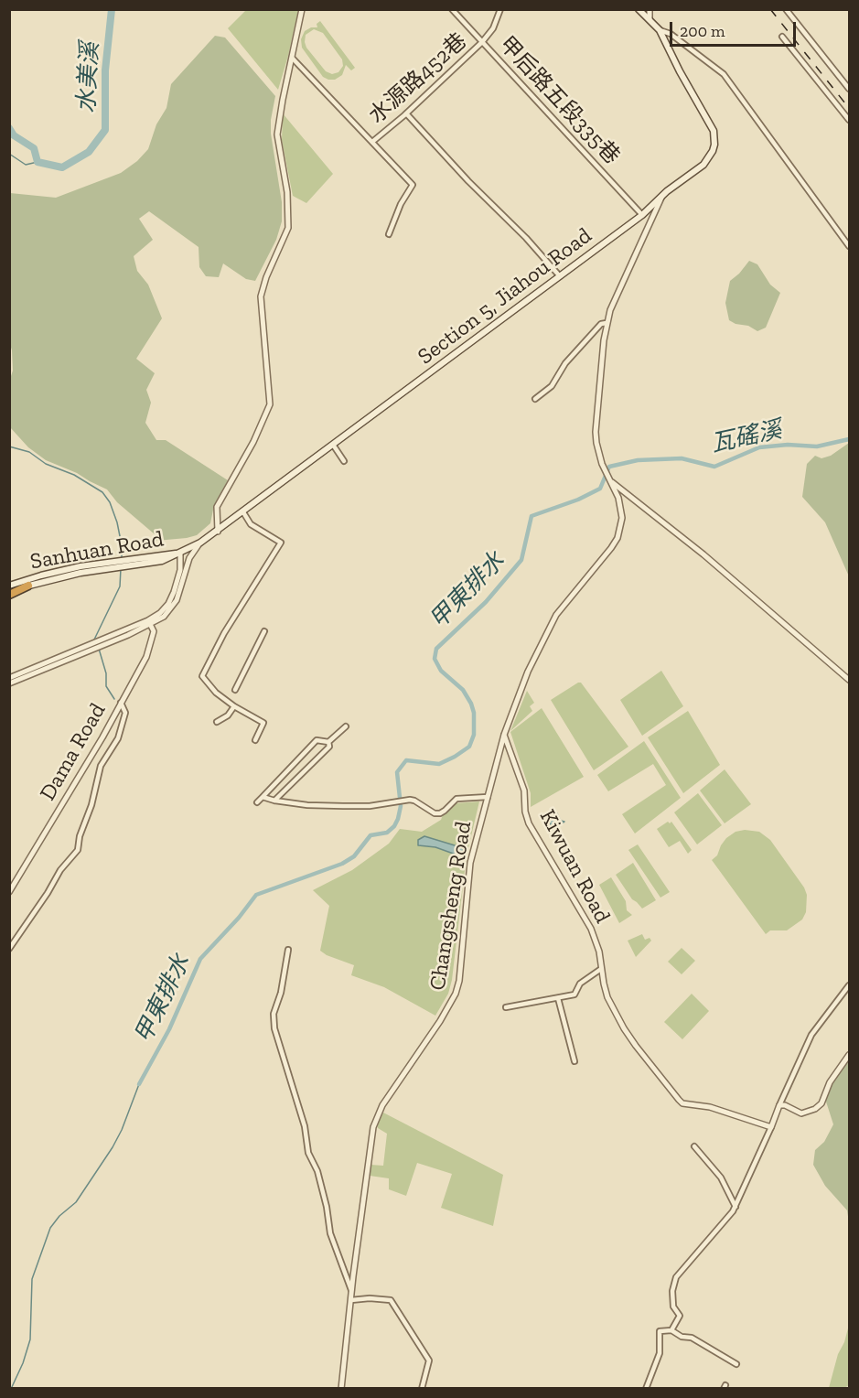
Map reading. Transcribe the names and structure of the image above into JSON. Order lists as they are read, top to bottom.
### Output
{
  "streets": {
    "main road": ["Section 5, Jiahou Road", "Sanhuan Road"],
    "street": [
      "水源路452巷",
      "甲后路五段335巷",
      "Dama Road",
      "Kiwuan Road",
      "Changsheng Road"
    ]
  },
  "crossings": [
    ["水源路452巷", "甲后路五段335巷"],
    ["甲后路五段335巷", "Section 5, Jiahou Road"],
    ["Section 5, Jiahou Road", "Sanhuan Road"],
    ["Kiwuan Road", "Changsheng Road"]
  ],
  "water": ["水美溪", "瓦磘溪", "甲東排水"],
  "scale_bar": "200 m"
}
